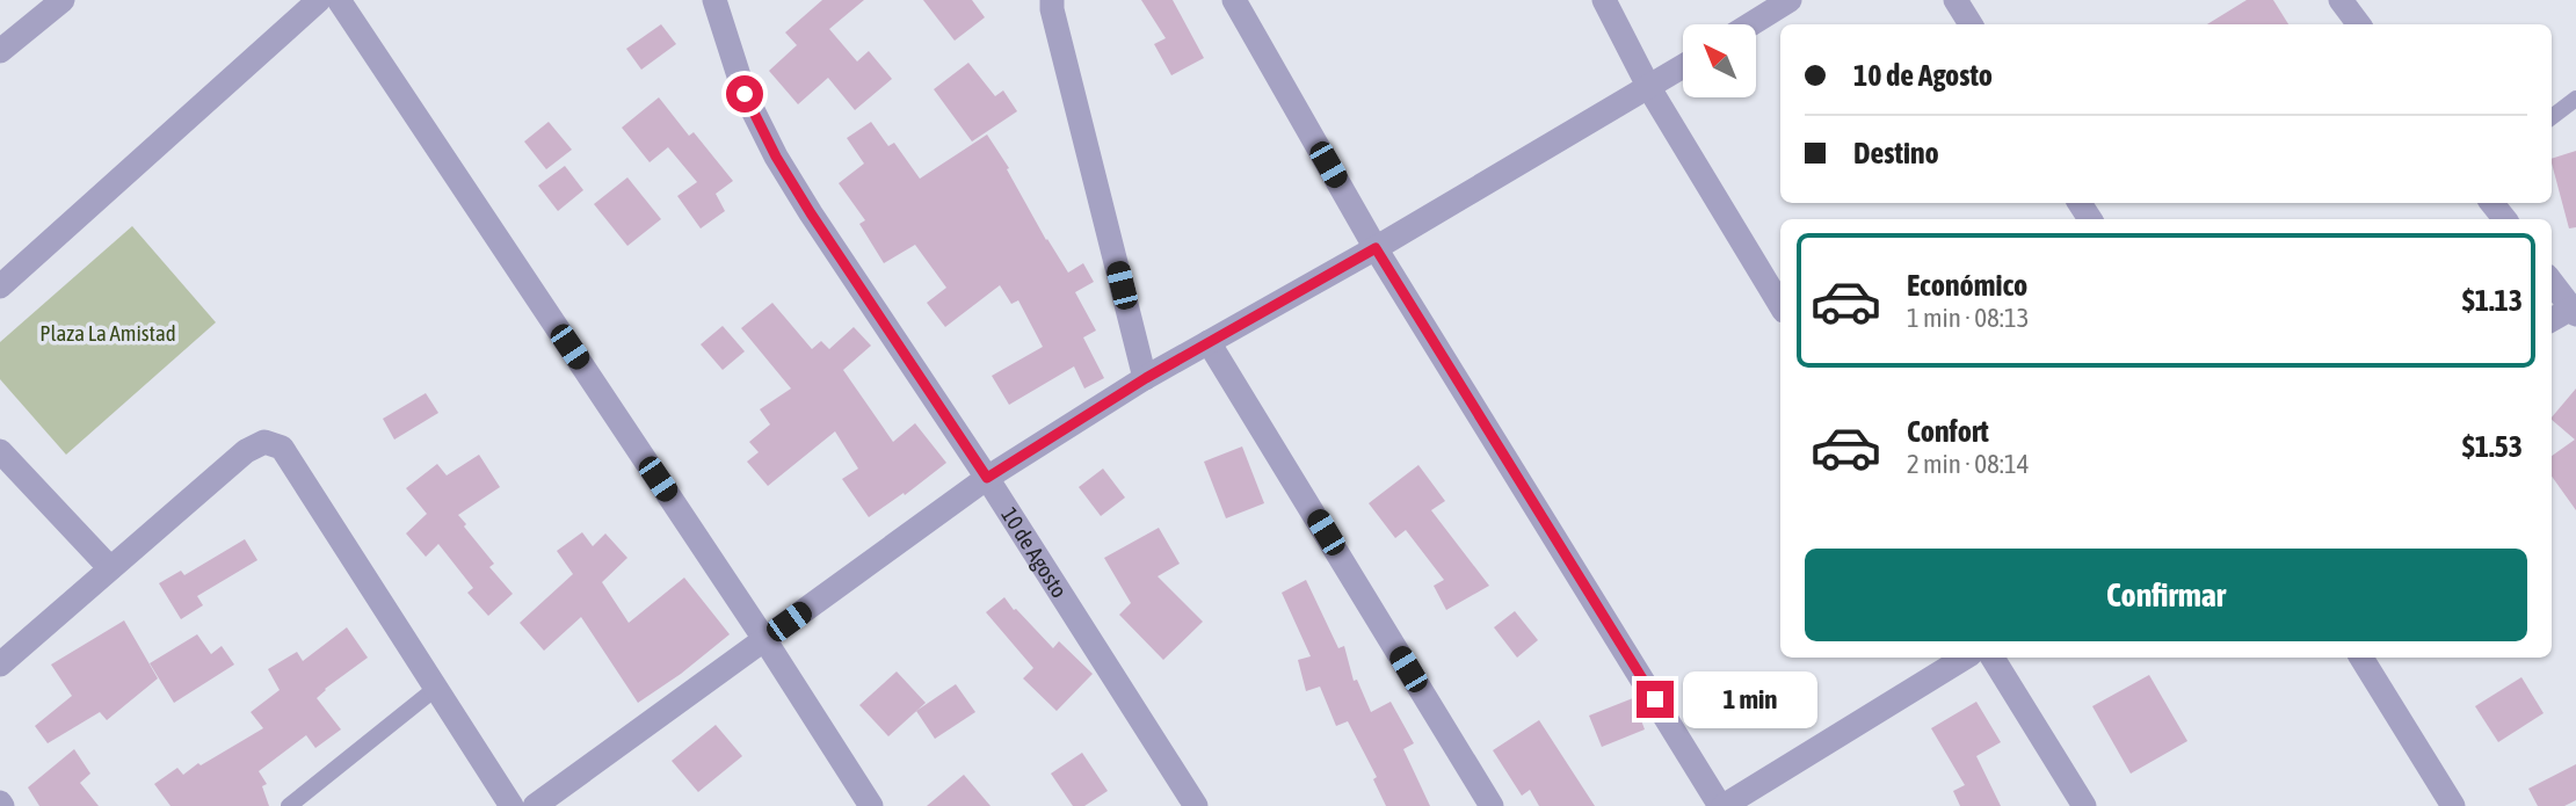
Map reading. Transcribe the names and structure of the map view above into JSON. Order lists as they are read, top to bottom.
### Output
{
  "streets": {
    "street": ["10 de Agosto"]
  },
  "parks": ["Plaza La Amistad"],
  "north": "top left",
  "page": {
    "banner": ["10 de Agosto", "Destino"],
    "list": [
      {
        "name": "Económico",
        "note": "1 min · 08:13",
        "value": "$1.13"
      },
      {
        "name": "Confort",
        "note": "2 min · 08:14",
        "value": "$1.53"
      }
    ],
    "buttons": "Confirmar",
    "bubble": "1 min"
  }
}
